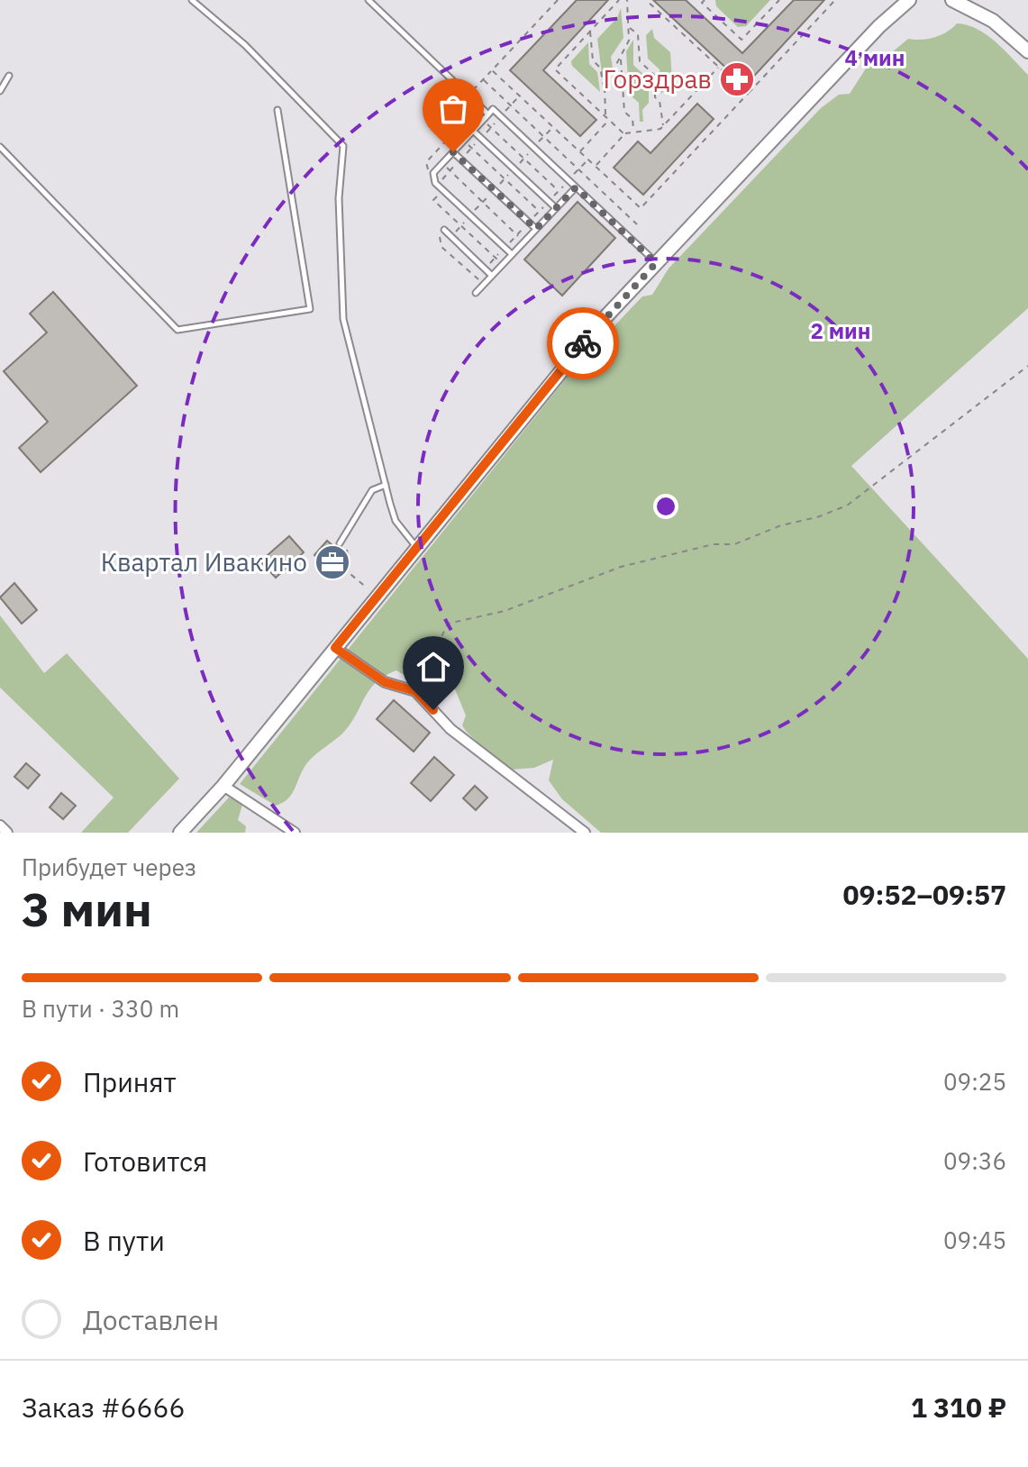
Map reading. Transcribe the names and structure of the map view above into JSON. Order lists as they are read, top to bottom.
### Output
{
  "places": {
    "pharmacy": ["Горздрав"],
    "office": ["Квартал Ивакино"]
  },
  "page": {
    "heading": ["3 мин", "Прибудет через", "09:52–09:57"],
    "panel": ["Заказ #6666", "1 310 ₽"],
    "bar": "В пути · 330 m",
    "list": [
      ["Принят", "09:25"],
      ["Готовится", "09:36"],
      ["В пути", "09:45"],
      "Доставлен"
    ]
  },
  "rings": ["4 мин", "2 мин"]
}
